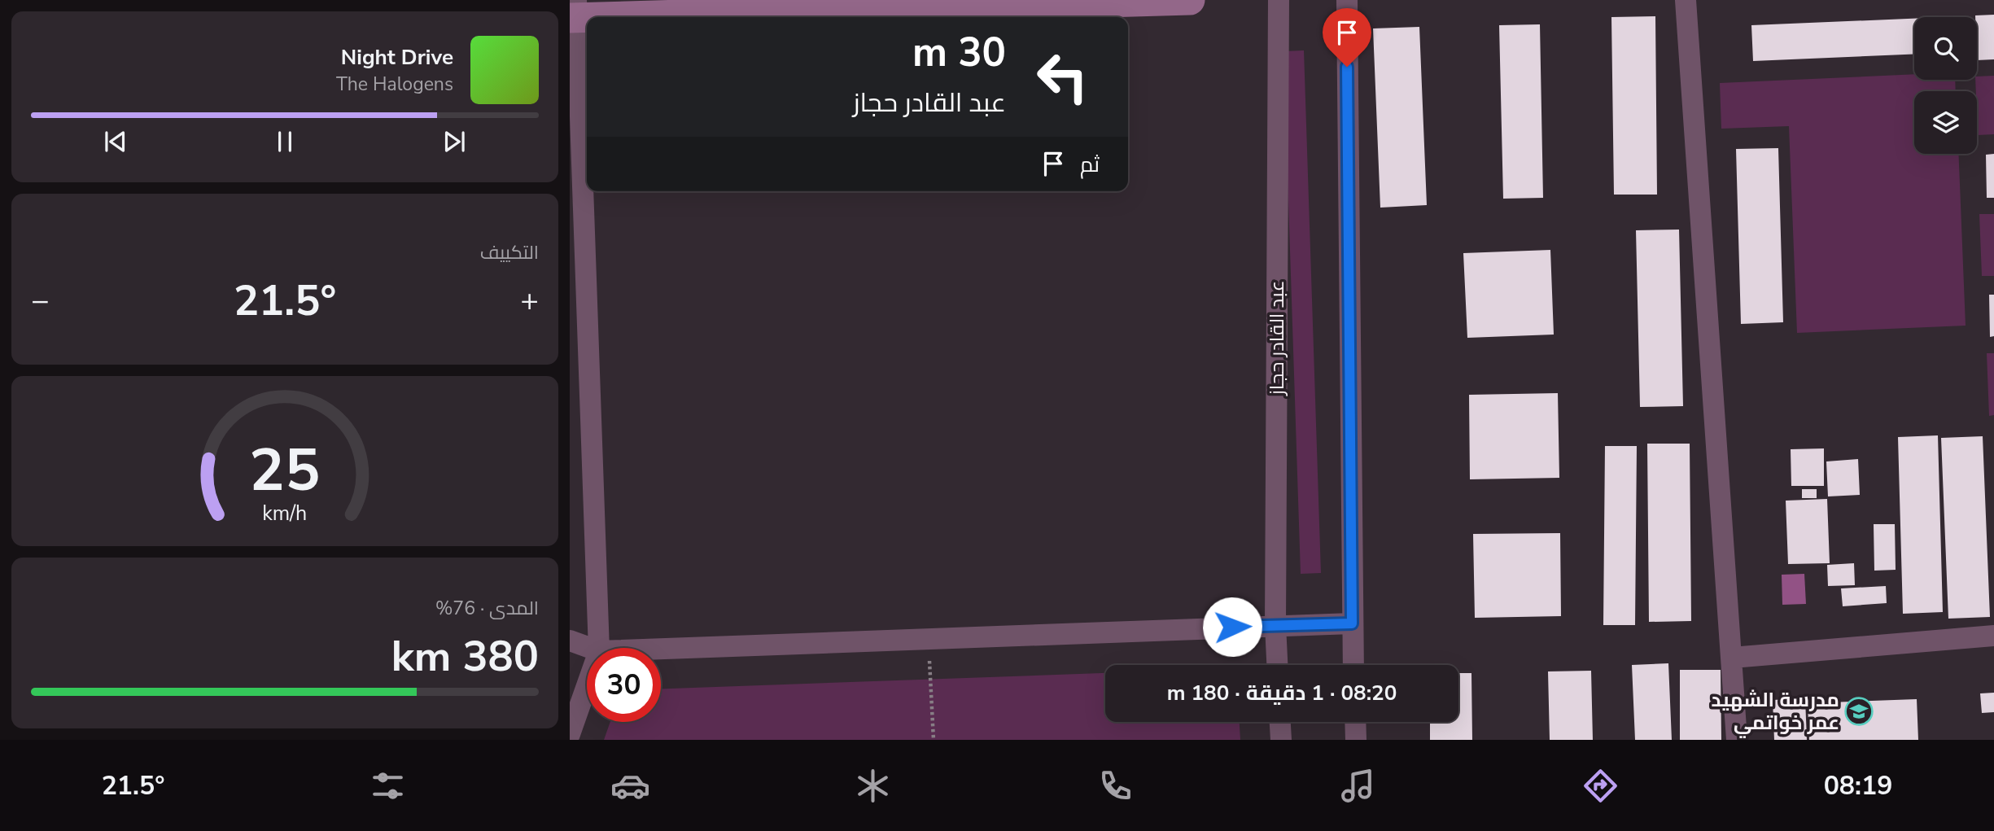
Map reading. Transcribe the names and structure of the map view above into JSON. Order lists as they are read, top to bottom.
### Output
{
  "streets": {
    "street": ["عبد القادر حجاز"]
  },
  "places": {
    "school or university": ["مدرسة الشهيد عمر خواتمي"]
  },
  "page": {
    "turn": ["30 m", "عبد القادر حجاز"],
    "song": ["Night Drive", "The Halogens"],
    "then": "ثم",
    "tile": [
      "التكييف",
      ["المدى · 76%", "380 km"]
    ],
    "heat": ["−", "21.5°", "+"],
    "limit": "30",
    "trip": "08:20 · 1 دقيقة · 180 m",
    "tabs": ["08:19", "21.5°"],
    "gauge": ["25", "km/h"]
  }
}
